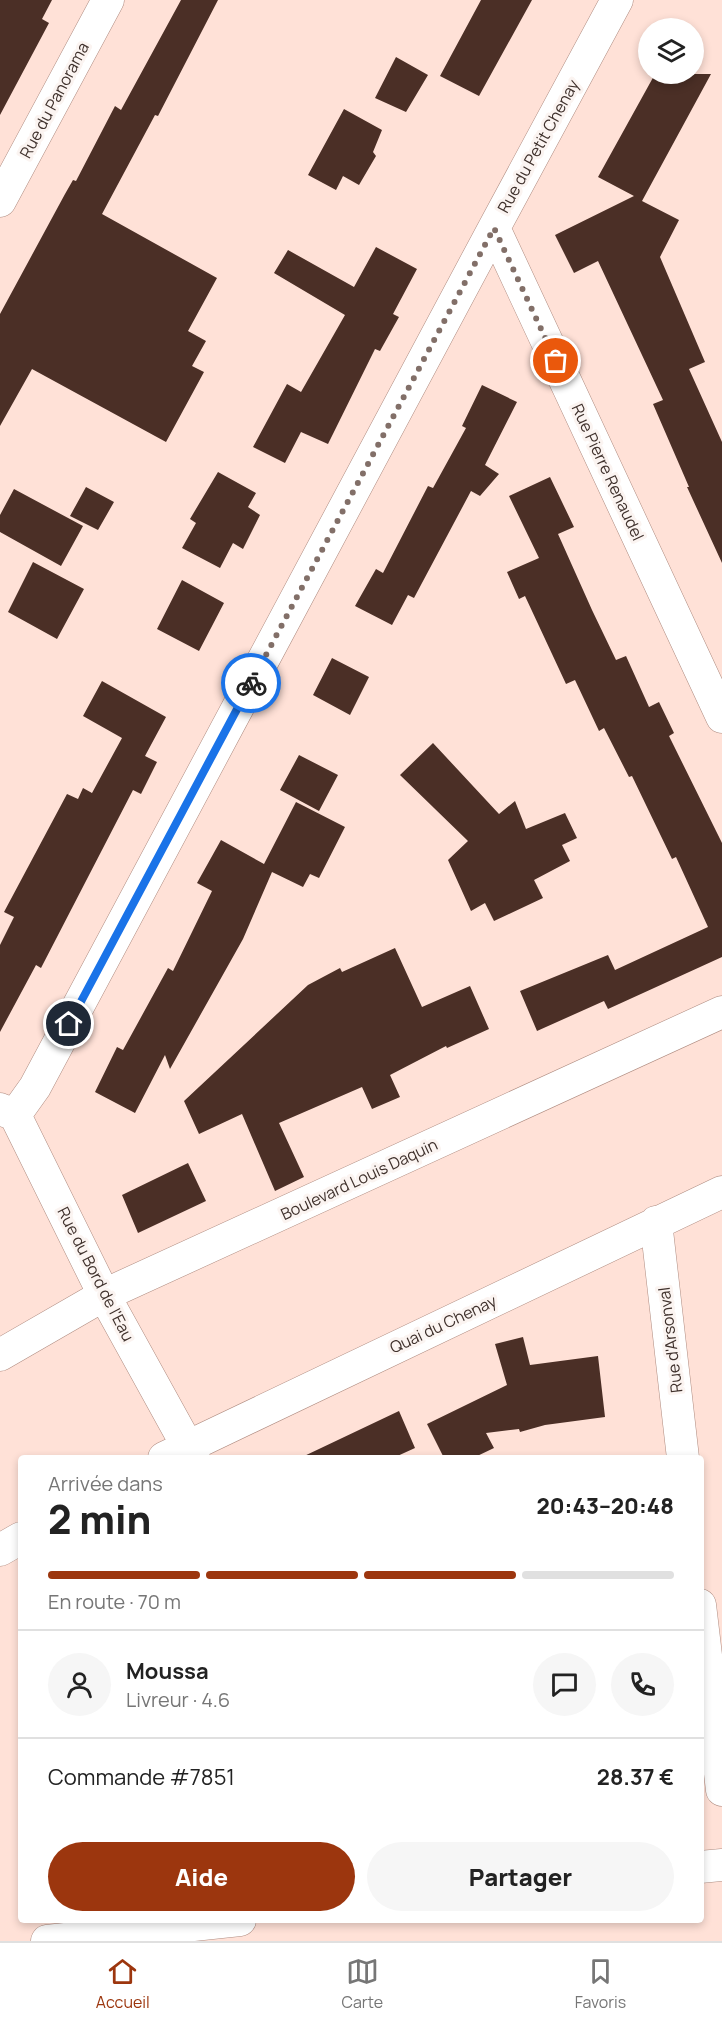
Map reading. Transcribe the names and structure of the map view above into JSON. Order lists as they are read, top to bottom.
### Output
{
  "streets": {
    "street": [
      "Rue du Panorama",
      "Rue du Petit Chenay",
      "Rue Pierre Renaudel",
      "Boulevard Louis Daquin",
      "Rue du Bord de l'Eau",
      "Quai du Chenay",
      "Rue d'Arsonval"
    ]
  },
  "crossings": [
    ["Rue du Petit Chenay", "Rue Pierre Renaudel"],
    ["Rue du Petit Chenay", "Rue du Bord de l'Eau"],
    ["Boulevard Louis Daquin", "Rue du Bord de l'Eau"],
    ["Rue du Bord de l'Eau", "Quai du Chenay"],
    ["Quai du Chenay", "Rue d'Arsonval"]
  ],
  "page": {
    "heading": ["2 min", "Arrivée dans", "20:43–20:48"],
    "panel": [
      "Moussa",
      "Livreur · 4.6",
      "Commande #7851",
      "28.37 €"
    ],
    "bar": "En route · 70 m",
    "buttons": ["Aide", "Partager"],
    "tabs": ["Accueil", "Carte", "Favoris"]
  }
}
